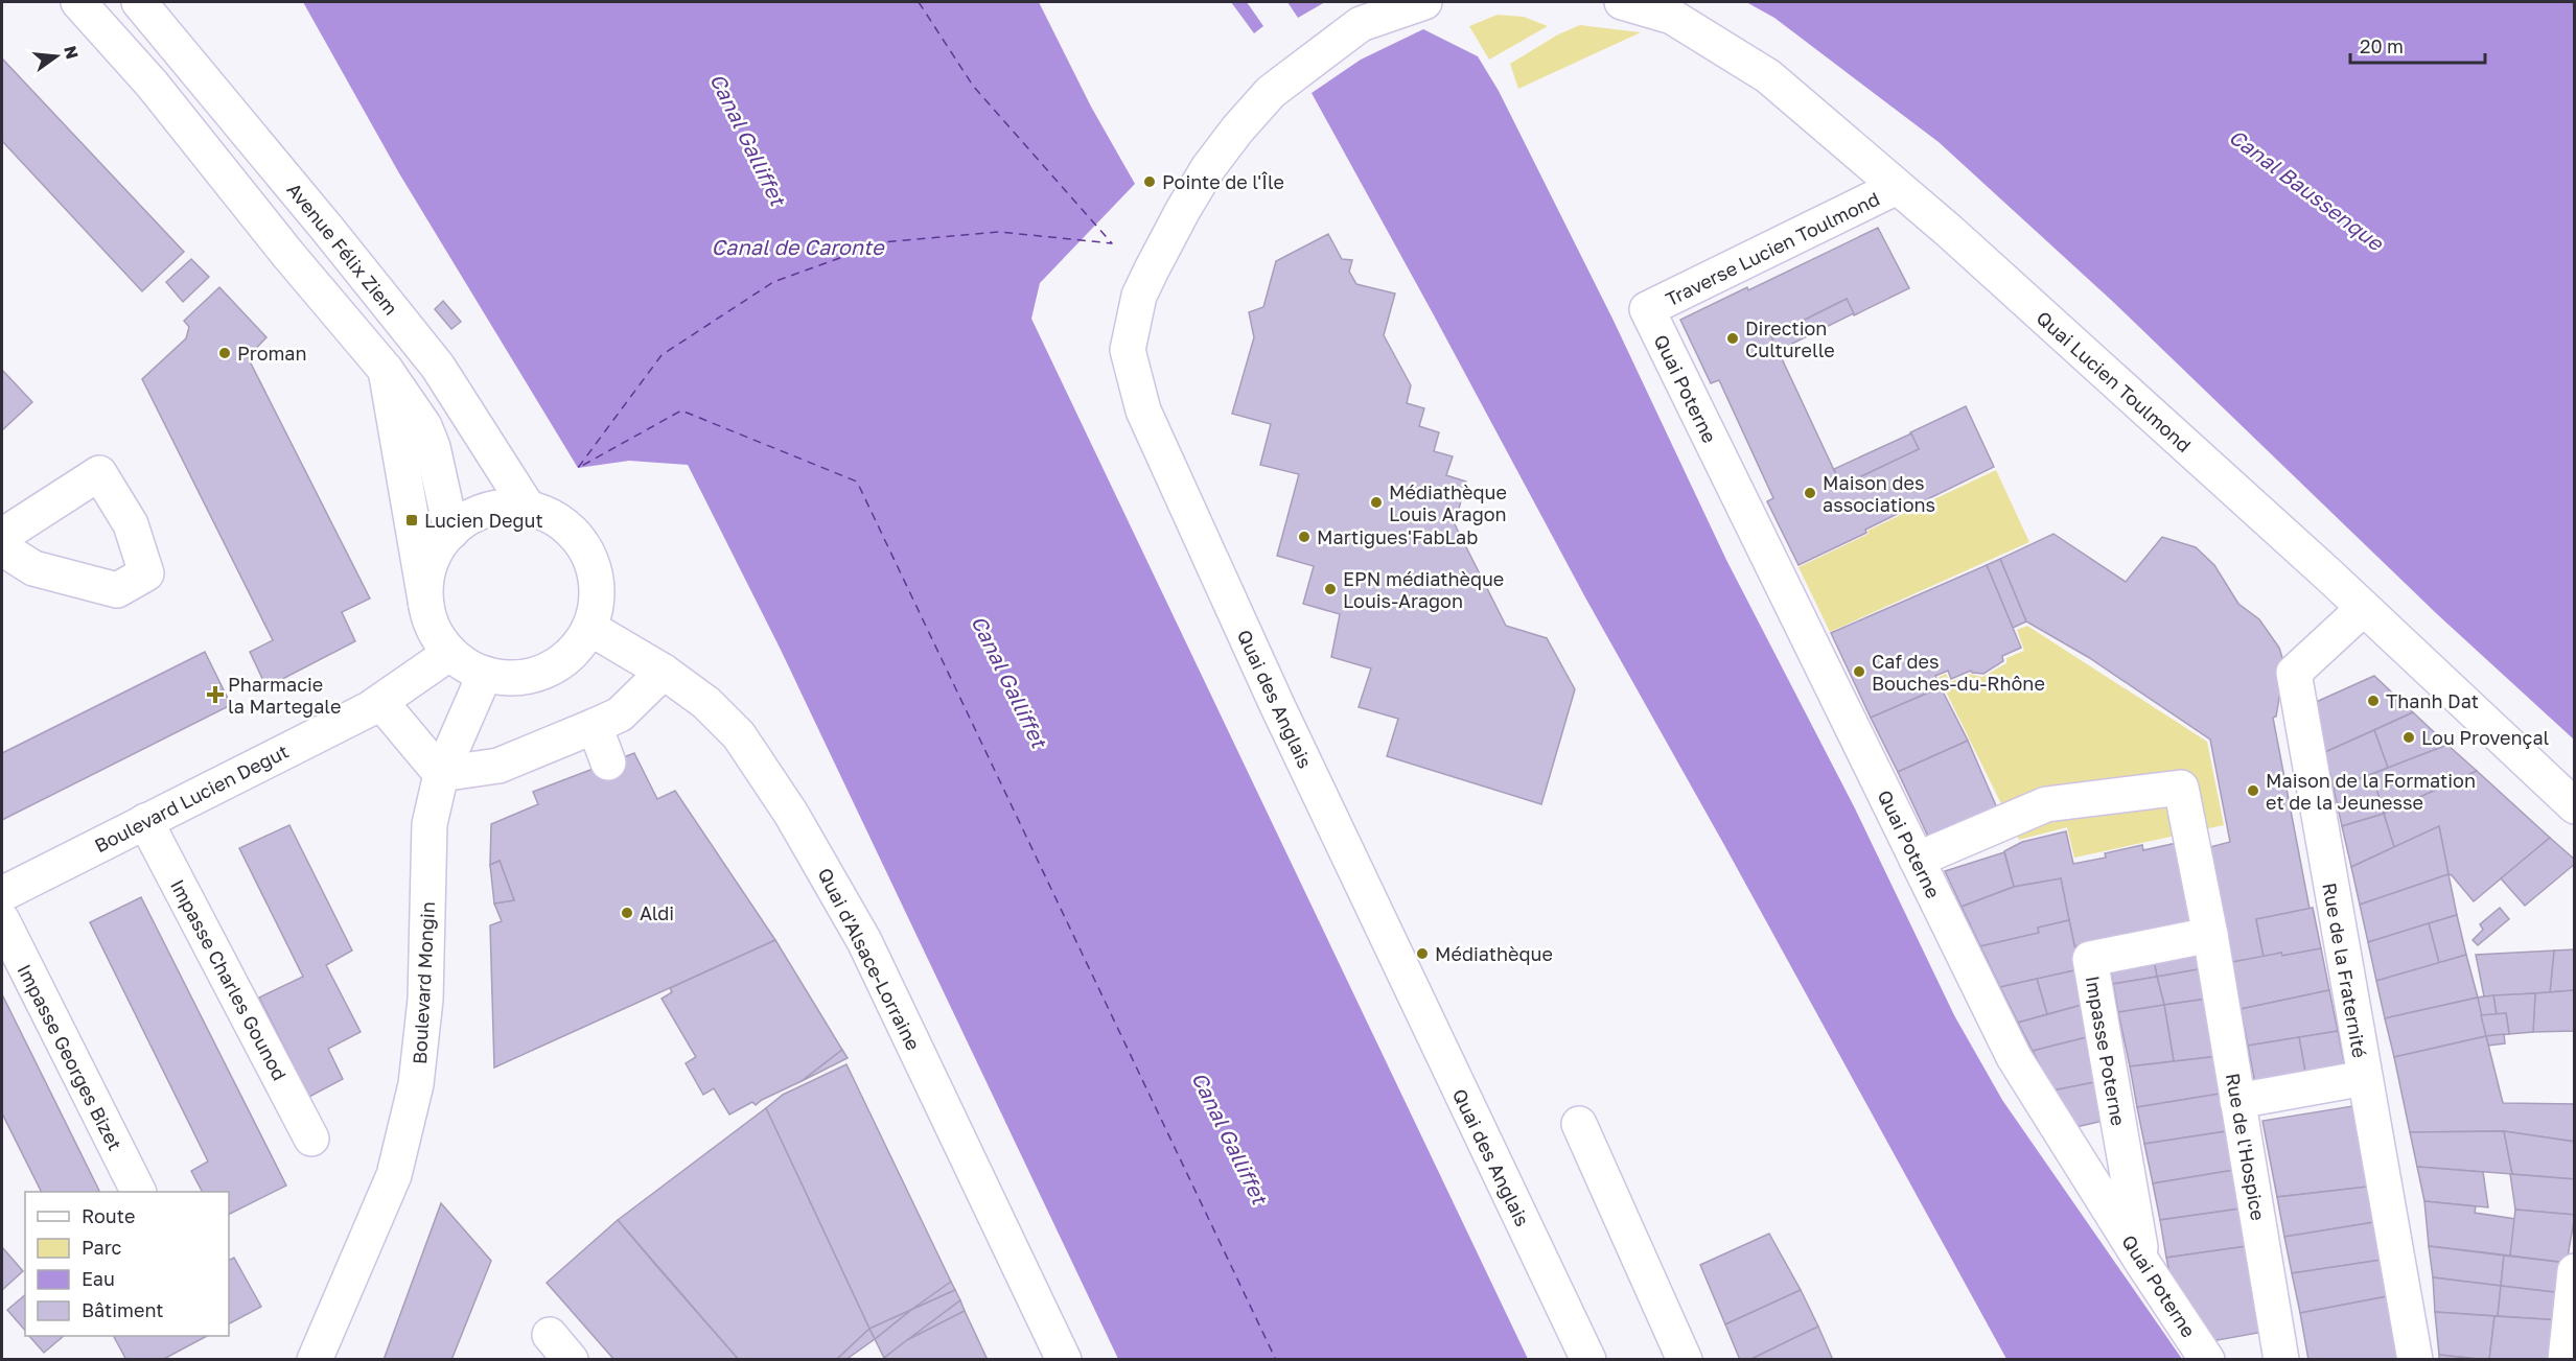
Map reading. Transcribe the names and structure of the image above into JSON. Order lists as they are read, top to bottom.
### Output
{
  "streets": {
    "street": [
      "Avenue Félix Ziem",
      "Traverse Lucien Toulmond",
      "Quai Lucien Toulmond",
      "Quai Poterne",
      "Quai des Anglais",
      "Boulevard Lucien Degut",
      "Quai d'Alsace-Lorraine",
      "Rue de la Fraternité",
      "Impasse Charles Gounod",
      "Boulevard Mongin",
      "Impasse Poterne",
      "Impasse Georges Bizet",
      "Rue de l'Hospice"
    ]
  },
  "crossings": [
    ["Avenue Félix Ziem", "Boulevard Lucien Degut"],
    ["Avenue Félix Ziem", "Quai d'Alsace-Lorraine"],
    ["Avenue Félix Ziem", "Boulevard Mongin"],
    ["Traverse Lucien Toulmond", "Quai Lucien Toulmond"],
    ["Traverse Lucien Toulmond", "Quai Poterne"],
    ["Quai Lucien Toulmond", "Rue de la Fraternité"],
    ["Quai Poterne", "Impasse Poterne"],
    ["Quai Poterne", "Rue de l'Hospice"],
    ["Boulevard Lucien Degut", "Quai d'Alsace-Lorraine"],
    ["Boulevard Lucien Degut", "Impasse Charles Gounod"],
    ["Boulevard Lucien Degut", "Boulevard Mongin"],
    ["Quai d'Alsace-Lorraine", "Boulevard Mongin"],
    ["Impasse Poterne", "Rue de l'Hospice"]
  ],
  "water": ["Canal Galliffet", "Canal Baussenque", "Canal de Caronte"],
  "places": {
    "other": [
      "Pointe de l'Île",
      "Direction Culturelle",
      "Proman",
      "Maison des associations",
      "Médiathèque Louis Aragon",
      "Martigues'FabLab",
      "EPN médiathèque Louis-Aragon",
      "Caf des Bouches-du-Rhône",
      "Thanh Dat",
      "Lou Provençal",
      "Maison de la Formation et de la Jeunesse",
      "Aldi",
      "Médiathèque"
    ],
    "transit": ["Lucien Degut"],
    "health": ["Pharmacie la Martegale"]
  },
  "legend": [
    "Route",
    "Parc",
    "Eau",
    "Bâtiment"
  ],
  "scale_bar": "20 m",
  "north": "right"
}
